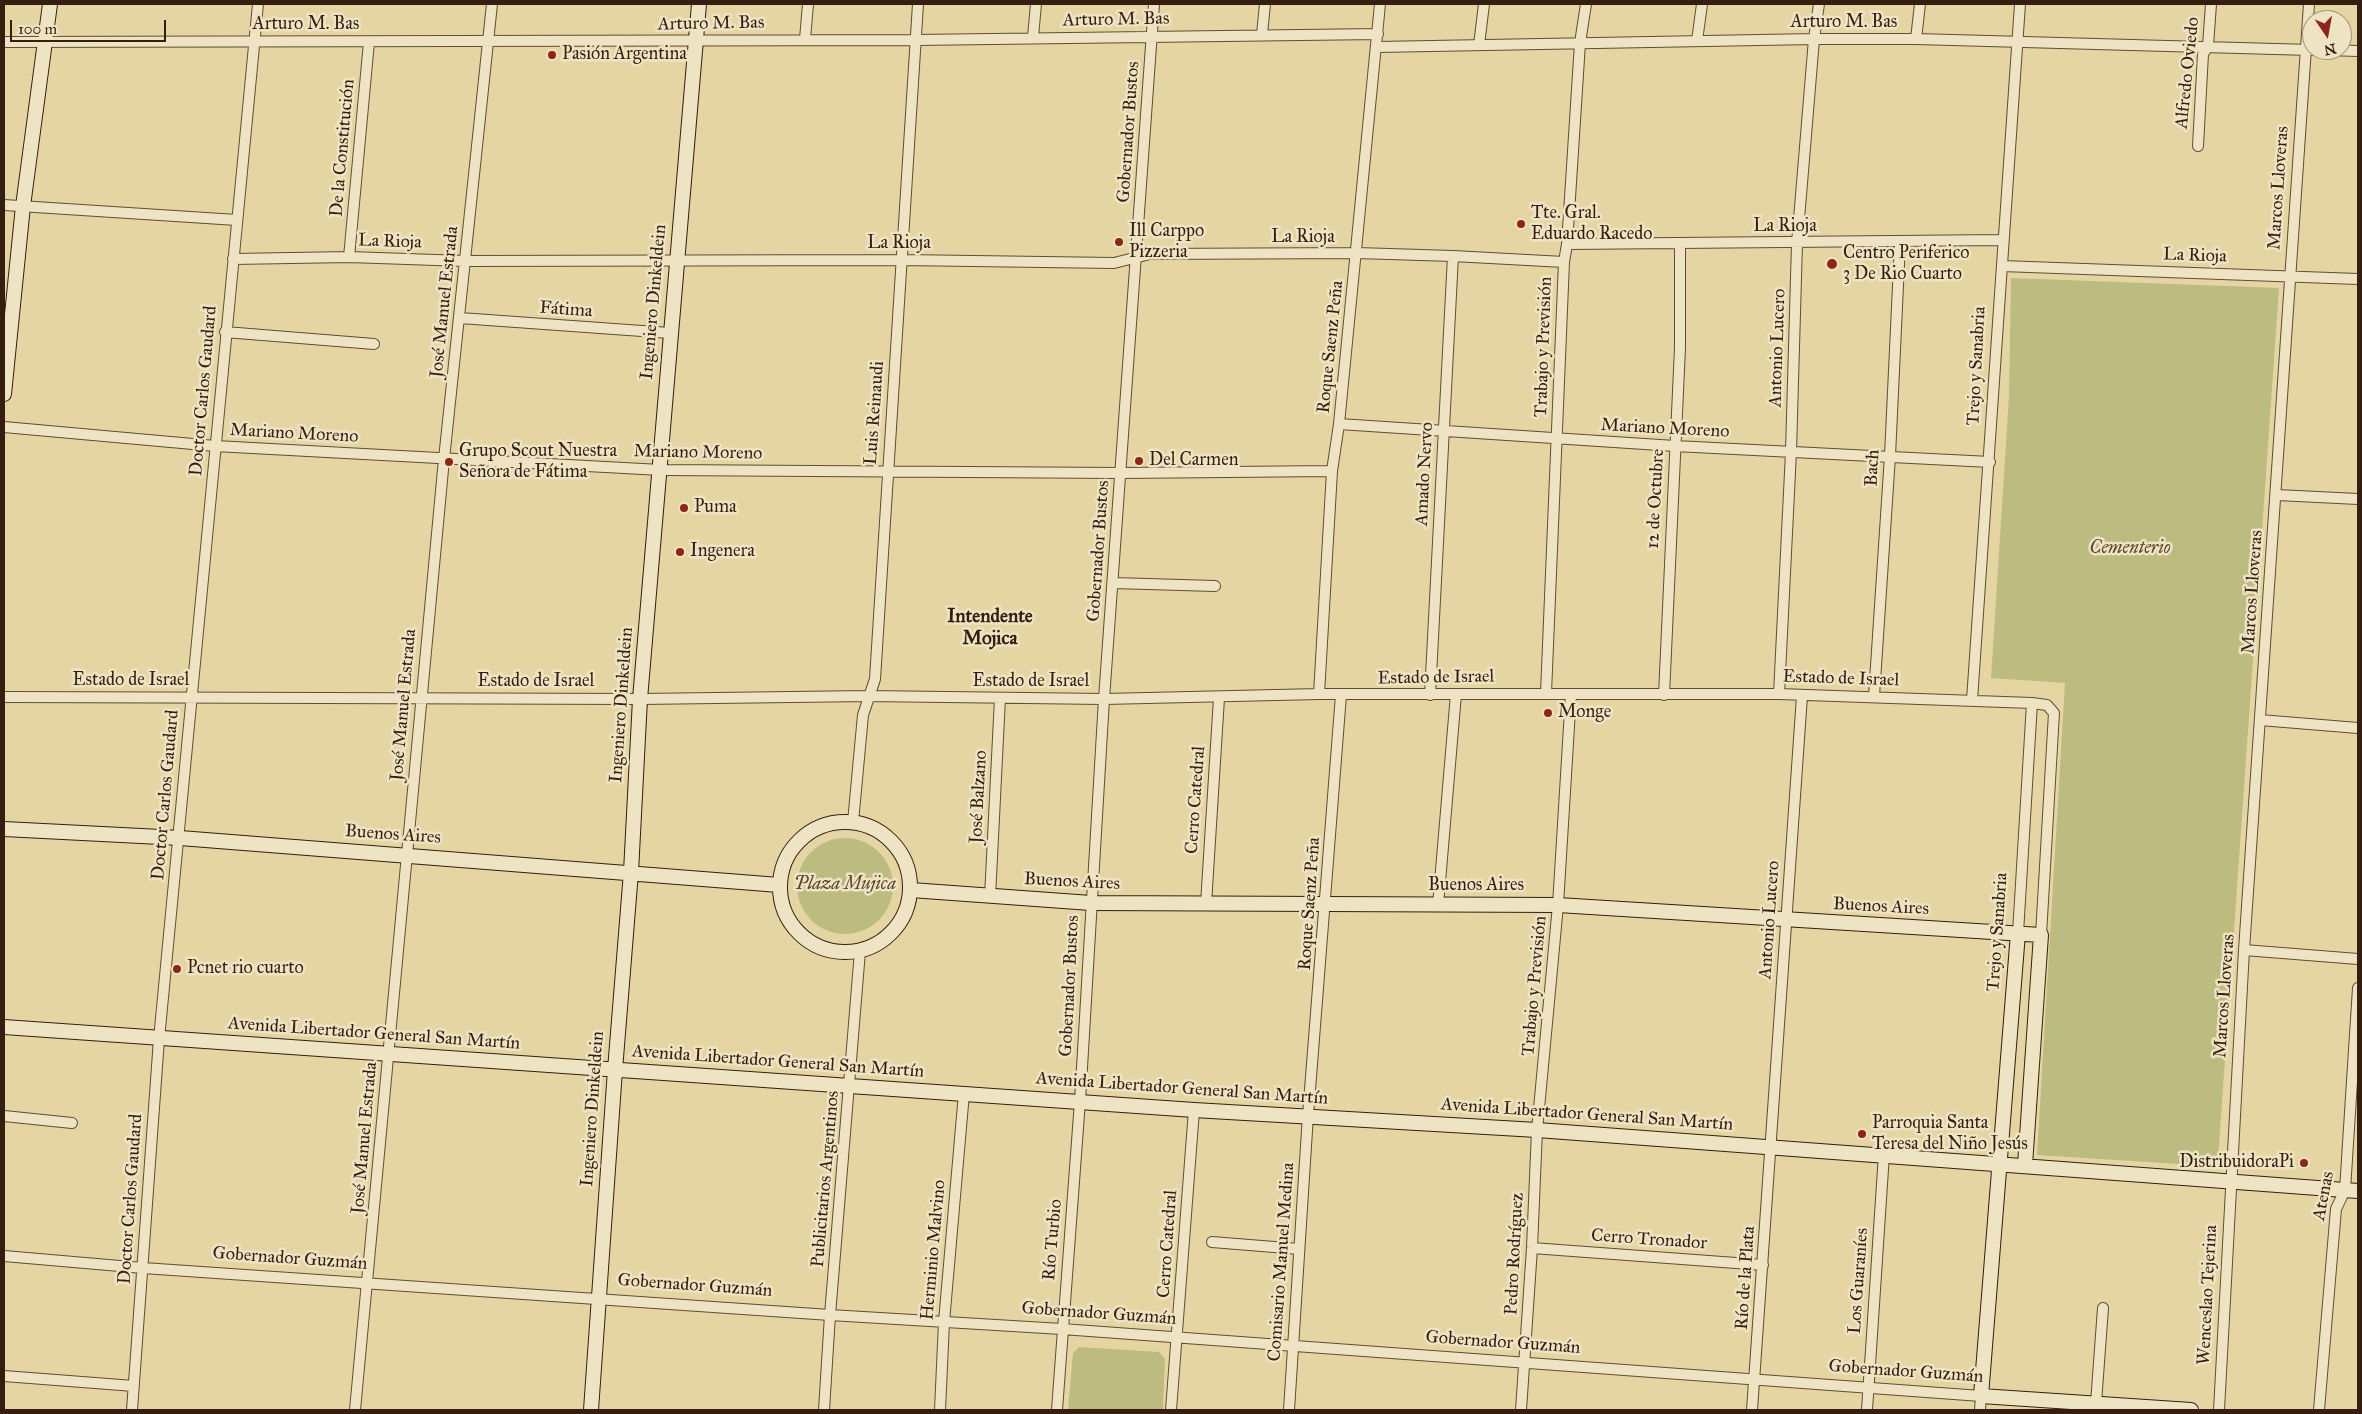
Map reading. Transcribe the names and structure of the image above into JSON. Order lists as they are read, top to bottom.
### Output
{
  "streets": {
    "main road": [
      "Ingeniero Dinkeldein",
      "Trejo y Sanabria",
      "Buenos Aires",
      "Avenida Libertador General San Martín",
      "Gobernador Guzmán"
    ],
    "street": [
      "Arturo M. Bas",
      "Alfredo Oviedo",
      "Gobernador Bustos",
      "De la Constitución",
      "Marcos Lloveras",
      "La Rioja",
      "José Manuel Estrada",
      "Fátima",
      "Roque Saenz Peña",
      "Trabajo y Previsión",
      "Antonio Lucero",
      "Doctor Carlos Gaudard",
      "Luis Reinaudi",
      "Mariano Moreno",
      "Bach",
      "Amado Nervo",
      "12 de Octubre",
      "Estado de Israel",
      "José Balzano",
      "Cerro Catedral",
      "Publicitarios Argentinos",
      "Atenas",
      "Río Turbio",
      "Cerro Tronador",
      "Herminio Malvino",
      "Pedro Rodríguez",
      "Comisario Manuel Medina",
      "Río de la Plata",
      "Los Guaraníes",
      "Wenceslao Tejerina"
    ]
  },
  "crossings": [
    ["Arturo M. Bas", "Alfredo Oviedo"],
    ["Arturo M. Bas", "Gobernador Bustos"],
    ["Arturo M. Bas", "De la Constitución"],
    ["Arturo M. Bas", "José Manuel Estrada"],
    ["Arturo M. Bas", "Ingeniero Dinkeldein"],
    ["Arturo M. Bas", "Roque Saenz Peña"],
    ["Arturo M. Bas", "Trabajo y Previsión"],
    ["Arturo M. Bas", "Antonio Lucero"],
    ["Arturo M. Bas", "Trejo y Sanabria"],
    ["Arturo M. Bas", "Doctor Carlos Gaudard"],
    ["Arturo M. Bas", "Luis Reinaudi"],
    ["Gobernador Bustos", "La Rioja"],
    ["Gobernador Bustos", "Mariano Moreno"],
    ["Gobernador Bustos", "Estado de Israel"],
    ["Gobernador Bustos", "Buenos Aires"],
    ["Gobernador Bustos", "Avenida Libertador General San Martín"],
    ["Gobernador Bustos", "Río Turbio"],
    ["De la Constitución", "La Rioja"],
    ["Marcos Lloveras", "La Rioja"],
    ["Marcos Lloveras", "Avenida Libertador General San Martín"],
    ["Marcos Lloveras", "Wenceslao Tejerina"],
    ["La Rioja", "José Manuel Estrada"],
    ["La Rioja", "Ingeniero Dinkeldein"],
    ["La Rioja", "Roque Saenz Peña"],
    ["La Rioja", "Trabajo y Previsión"],
    ["La Rioja", "Antonio Lucero"],
    ["La Rioja", "Trejo y Sanabria"],
    ["La Rioja", "Doctor Carlos Gaudard"],
    ["La Rioja", "Luis Reinaudi"],
    ["La Rioja", "Bach"],
    ["La Rioja", "Amado Nervo"],
    ["La Rioja", "12 de Octubre"],
    ["José Manuel Estrada", "Fátima"],
    ["José Manuel Estrada", "Mariano Moreno"],
    ["José Manuel Estrada", "Estado de Israel"],
    ["José Manuel Estrada", "Buenos Aires"],
    ["José Manuel Estrada", "Avenida Libertador General San Martín"],
    ["José Manuel Estrada", "Gobernador Guzmán"],
    ["Ingeniero Dinkeldein", "Fátima"],
    ["Ingeniero Dinkeldein", "Mariano Moreno"],
    ["Ingeniero Dinkeldein", "Estado de Israel"],
    ["Ingeniero Dinkeldein", "Buenos Aires"],
    ["Ingeniero Dinkeldein", "Avenida Libertador General San Martín"],
    ["Ingeniero Dinkeldein", "Gobernador Guzmán"],
    ["Roque Saenz Peña", "Mariano Moreno"],
    ["Roque Saenz Peña", "Estado de Israel"],
    ["Roque Saenz Peña", "Buenos Aires"],
    ["Roque Saenz Peña", "Avenida Libertador General San Martín"],
    ["Roque Saenz Peña", "Comisario Manuel Medina"],
    ["Trabajo y Previsión", "Mariano Moreno"],
    ["Trabajo y Previsión", "Estado de Israel"],
    ["Trabajo y Previsión", "Buenos Aires"],
    ["Trabajo y Previsión", "Avenida Libertador General San Martín"],
    ["Trabajo y Previsión", "Pedro Rodríguez"],
    ["Antonio Lucero", "Mariano Moreno"],
    ["Antonio Lucero", "Estado de Israel"],
    ["Antonio Lucero", "Buenos Aires"],
    ["Antonio Lucero", "Avenida Libertador General San Martín"],
    ["Antonio Lucero", "Río de la Plata"],
    ["Trejo y Sanabria", "Mariano Moreno"],
    ["Trejo y Sanabria", "Estado de Israel"],
    ["Trejo y Sanabria", "Buenos Aires"],
    ["Trejo y Sanabria", "Avenida Libertador General San Martín"],
    ["Trejo y Sanabria", "Gobernador Guzmán"],
    ["Doctor Carlos Gaudard", "Mariano Moreno"],
    ["Doctor Carlos Gaudard", "Estado de Israel"],
    ["Doctor Carlos Gaudard", "Buenos Aires"],
    ["Doctor Carlos Gaudard", "Avenida Libertador General San Martín"],
    ["Doctor Carlos Gaudard", "Gobernador Guzmán"],
    ["Luis Reinaudi", "Mariano Moreno"],
    ["Luis Reinaudi", "Estado de Israel"],
    ["Luis Reinaudi", "Buenos Aires"],
    ["Luis Reinaudi", "Publicitarios Argentinos"],
    ["Mariano Moreno", "Bach"],
    ["Mariano Moreno", "Amado Nervo"],
    ["Mariano Moreno", "12 de Octubre"],
    ["Bach", "Estado de Israel"],
    ["Amado Nervo", "Estado de Israel"],
    ["12 de Octubre", "Estado de Israel"],
    ["Estado de Israel", "José Balzano"],
    ["Estado de Israel", "Cerro Catedral"],
    ["Estado de Israel", "Buenos Aires"],
    ["José Balzano", "Buenos Aires"],
    ["Cerro Catedral", "Buenos Aires"],
    ["Cerro Catedral", "Avenida Libertador General San Martín"],
    ["Cerro Catedral", "Gobernador Guzmán"],
    ["Buenos Aires", "Publicitarios Argentinos"],
    ["Avenida Libertador General San Martín", "Publicitarios Argentinos"],
    ["Avenida Libertador General San Martín", "Atenas"],
    ["Avenida Libertador General San Martín", "Río Turbio"],
    ["Avenida Libertador General San Martín", "Herminio Malvino"],
    ["Avenida Libertador General San Martín", "Pedro Rodríguez"],
    ["Avenida Libertador General San Martín", "Comisario Manuel Medina"],
    ["Avenida Libertador General San Martín", "Río de la Plata"],
    ["Avenida Libertador General San Martín", "Los Guaraníes"],
    ["Avenida Libertador General San Martín", "Wenceslao Tejerina"],
    ["Publicitarios Argentinos", "Gobernador Guzmán"],
    ["Río Turbio", "Gobernador Guzmán"],
    ["Cerro Tronador", "Pedro Rodríguez"],
    ["Cerro Tronador", "Río de la Plata"],
    ["Herminio Malvino", "Gobernador Guzmán"],
    ["Pedro Rodríguez", "Gobernador Guzmán"],
    ["Gobernador Guzmán", "Comisario Manuel Medina"],
    ["Gobernador Guzmán", "Río de la Plata"],
    ["Gobernador Guzmán", "Los Guaraníes"]
  ],
  "districts": ["Intendente Mojica"],
  "parks": ["Cementerio", "Plaza Mujica"],
  "places": [
    "Pasión Argentina",
    "Tte. Gral. Eduardo Racedo",
    "Ill Carppo Pizzeria",
    "Centro Periferico 3 De Rio Cuarto",
    "Del Carmen",
    "Grupo Scout Nuestra Señora de Fátima",
    "Puma",
    "Ingenera",
    "Monge",
    "Pcnet rio cuarto",
    "Parroquia Santa Teresa del Niño Jesús",
    "DistribuidoraPi"
  ],
  "scale_bar": "100 m",
  "north": "bottom"
}
